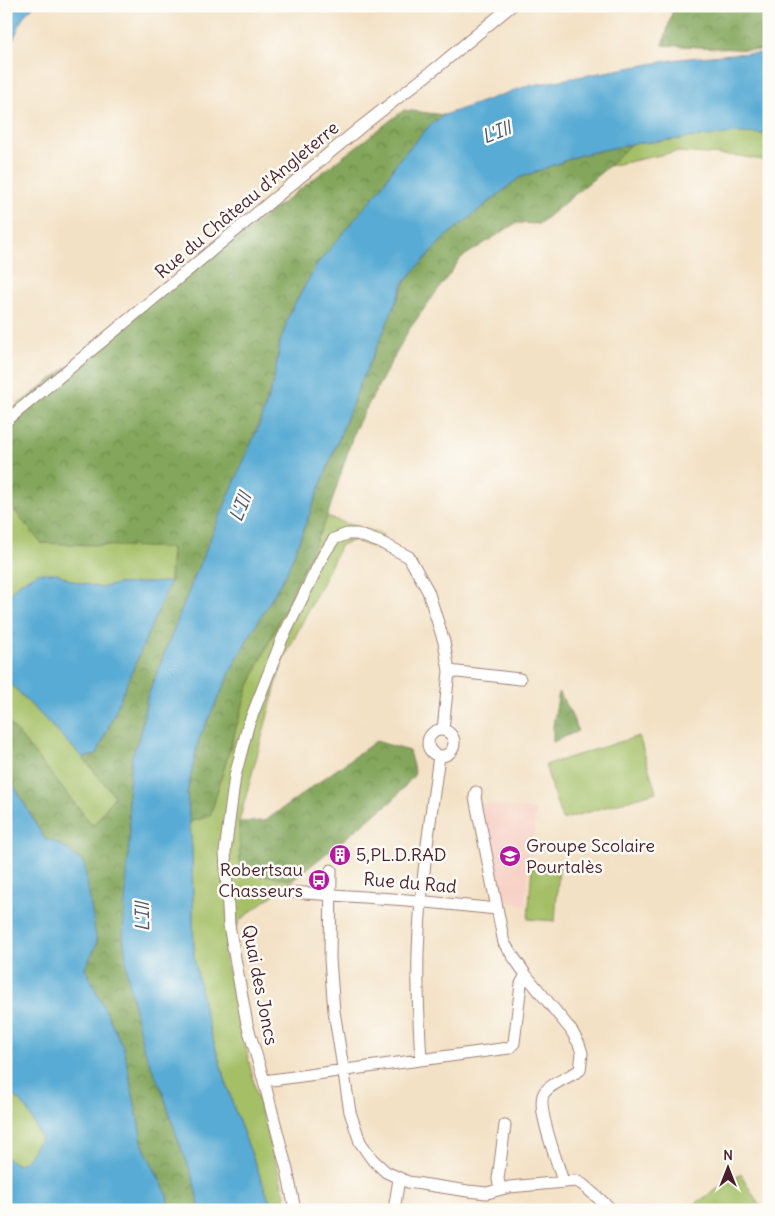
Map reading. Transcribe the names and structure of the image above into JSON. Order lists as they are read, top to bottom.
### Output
{
  "streets": {
    "street": ["Rue du Château d'Angleterre", "Rue du Rad", "Quai des Joncs"]
  },
  "water": ["L'Ill"],
  "places": {
    "building": ["5,PL.D.RAD"],
    "school or university": ["Groupe Scolaire Pourtalès"],
    "bus stop": ["Robertsau Chasseurs"]
  },
  "north": "top"
}
